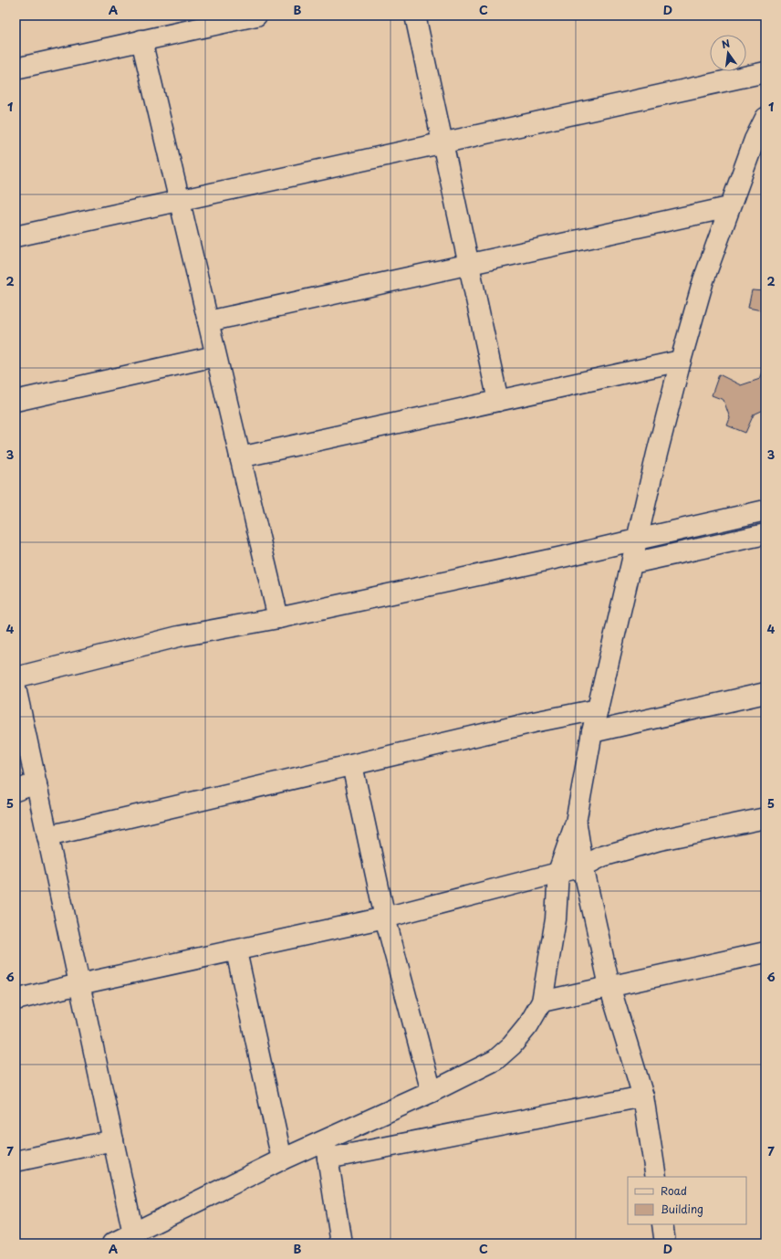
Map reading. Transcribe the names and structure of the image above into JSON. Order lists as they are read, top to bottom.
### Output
{
  "legend": ["Road", "Building"],
  "north": "top",
  "grid": {
    "columns": [
      "A",
      "B",
      "C",
      "D"
    ],
    "rows": [
      "1",
      "2",
      "3",
      "4",
      "5",
      "6",
      "7"
    ]
  }
}
